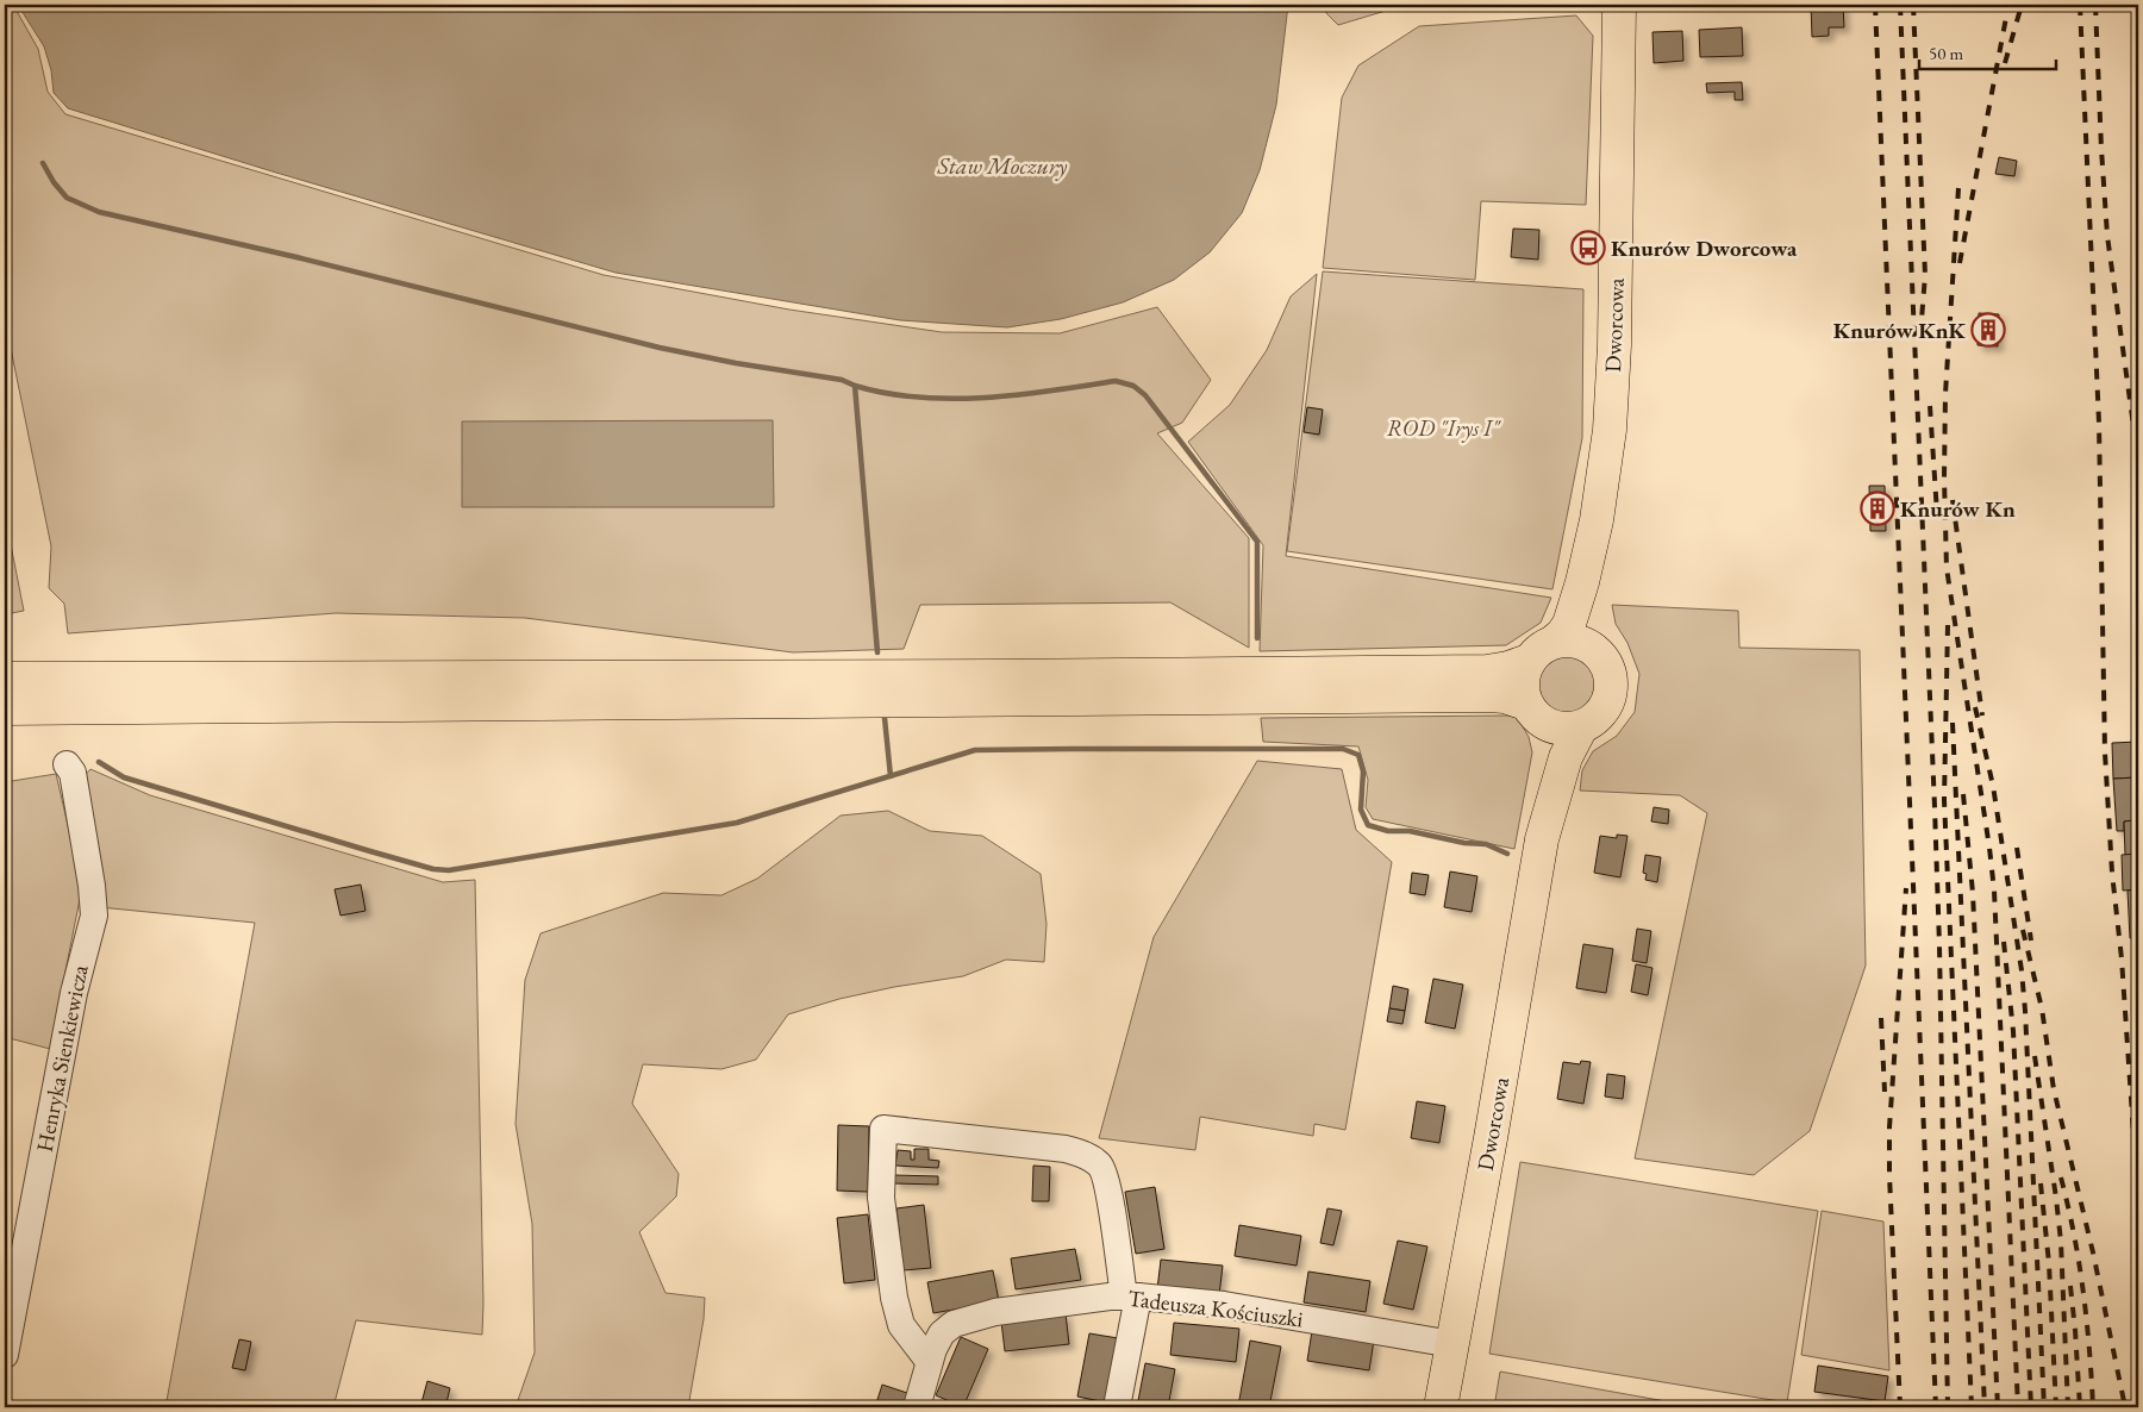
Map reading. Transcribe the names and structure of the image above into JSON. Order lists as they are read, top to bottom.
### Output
{
  "streets": {
    "main road": ["Dworcowa"],
    "street": ["Henryka Sienkiewicza", "Tadeusza Kościuszki"]
  },
  "crossings": [
    ["Dworcowa", "Tadeusza Kościuszki"]
  ],
  "water": ["Staw Moczury"],
  "parks": ["ROD \"Irys I\""],
  "places": {
    "bus stop": ["Knurów Dworcowa"],
    "building": ["Knurów KnK", "Knurów Kn"]
  },
  "scale_bar": "50 m"
}
